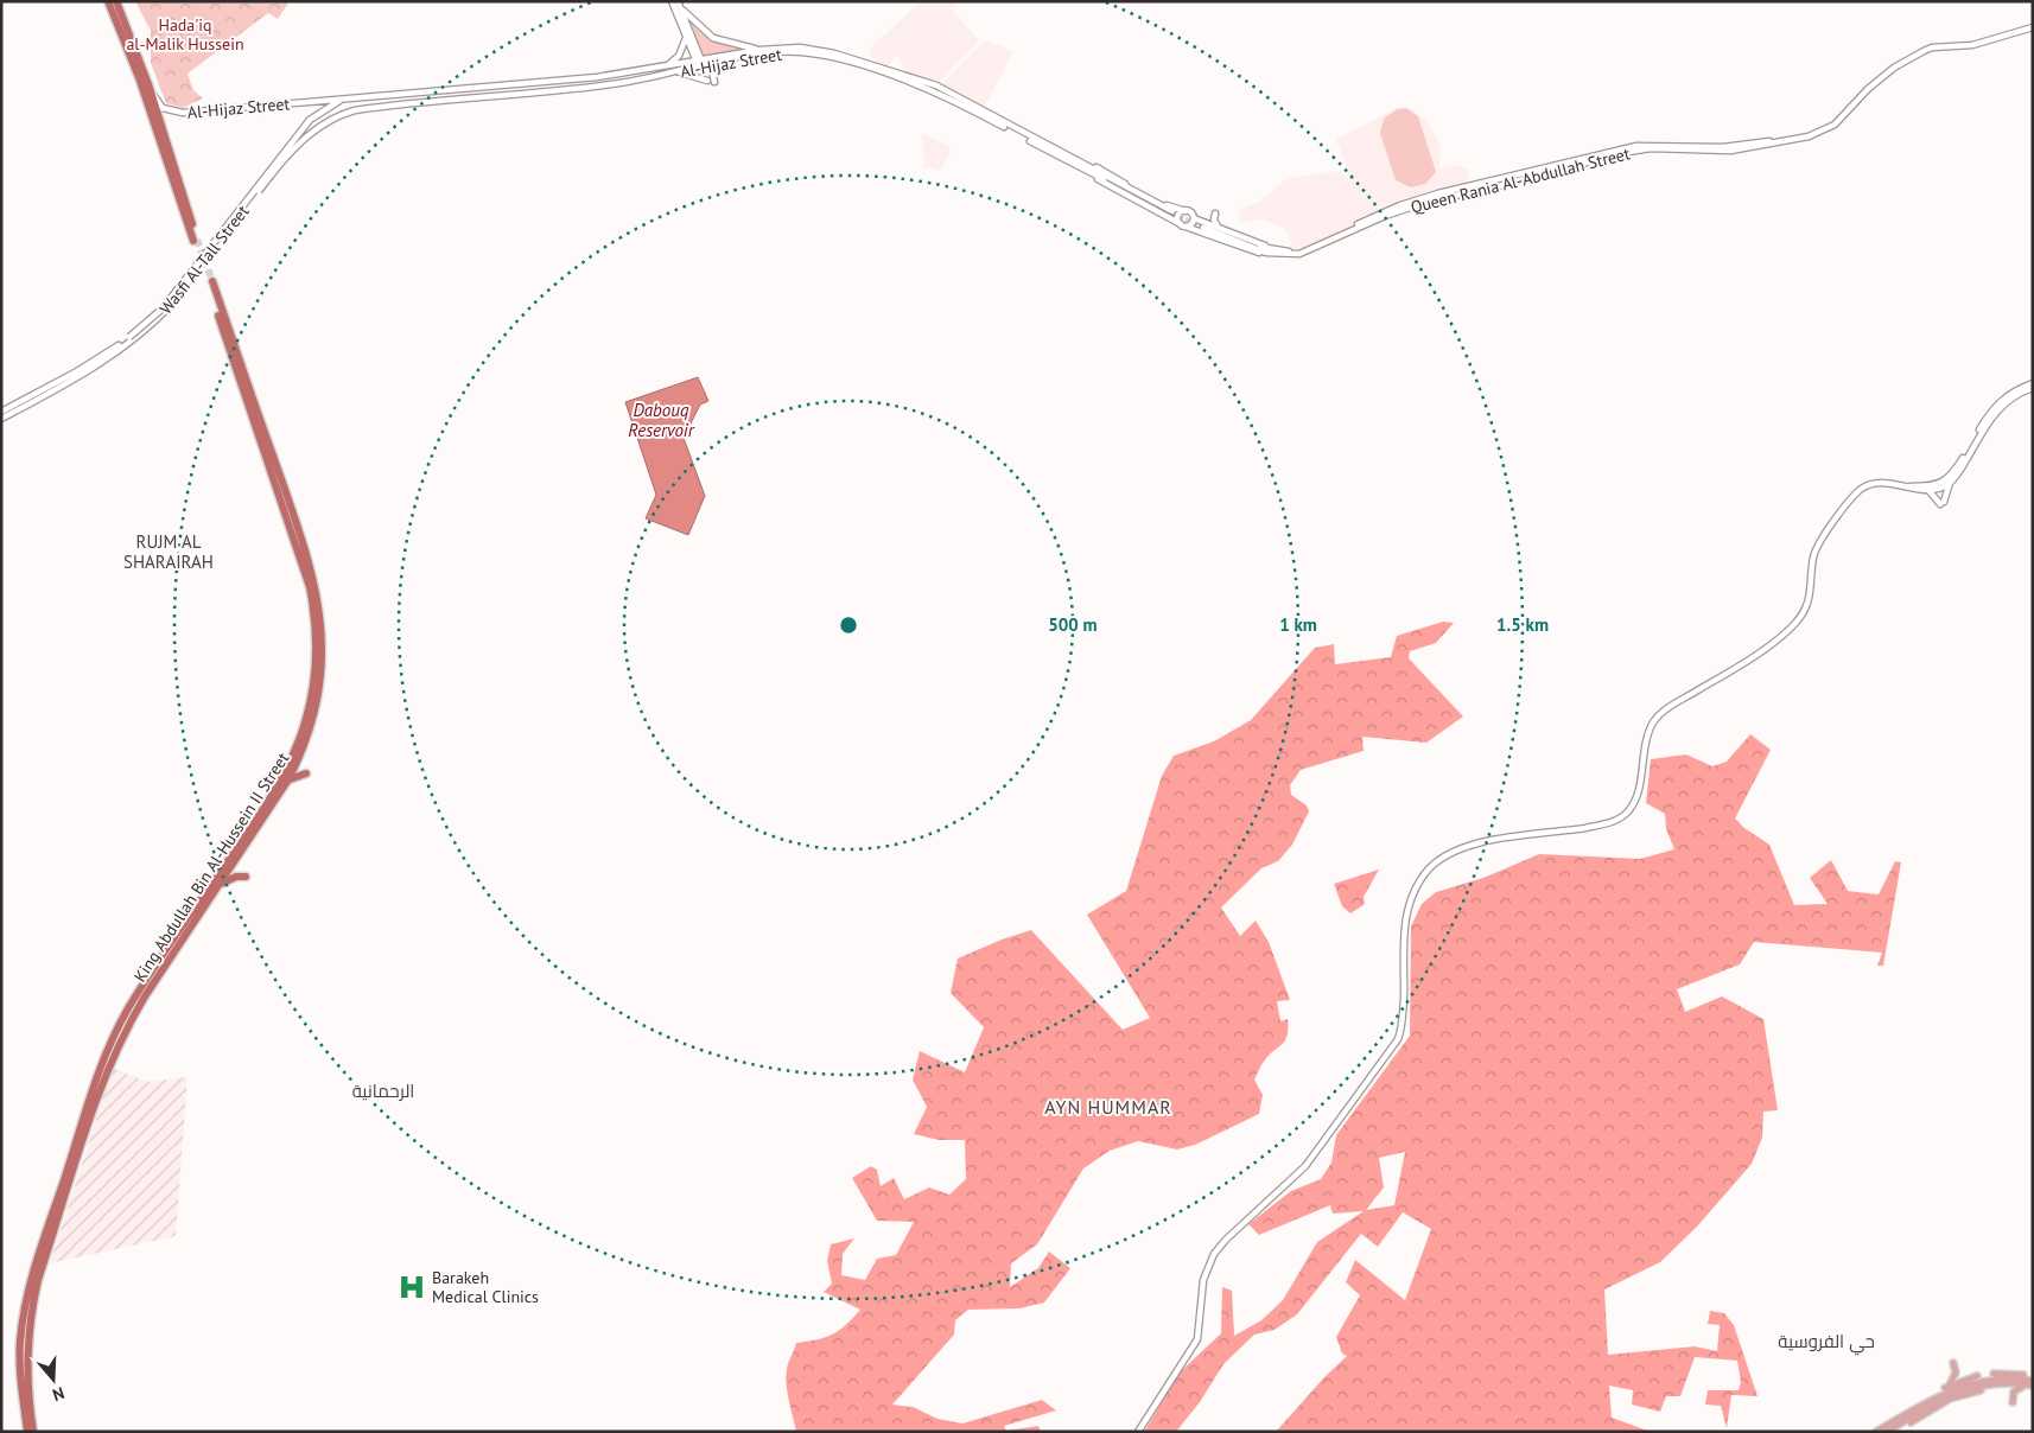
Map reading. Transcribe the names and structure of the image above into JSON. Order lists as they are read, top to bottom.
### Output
{
  "streets": {
    "highway": ["King Abdullah Bin Al-Hussein II Street"],
    "main road": ["Al-Hijaz Street", "Queen Rania Al-Abdullah Street", "Wasfi Al-Tall Street"]
  },
  "crossings": [
    ["Al-Hijaz Street", "Wasfi Al-Tall Street"]
  ],
  "districts": [
    "RUJM AL SHARAIRAH",
    "الرحمانية",
    "AYN HUMMAR",
    "حي الفروسية"
  ],
  "water": ["Dabouq Reservoir"],
  "parks": ["Hada'iq al-Malik Hussein"],
  "places": {
    "hospital": ["Barakeh Medical Clinics"]
  },
  "north": "bottom",
  "rings": ["500 m", "1 km", "1.5 km"]
}
